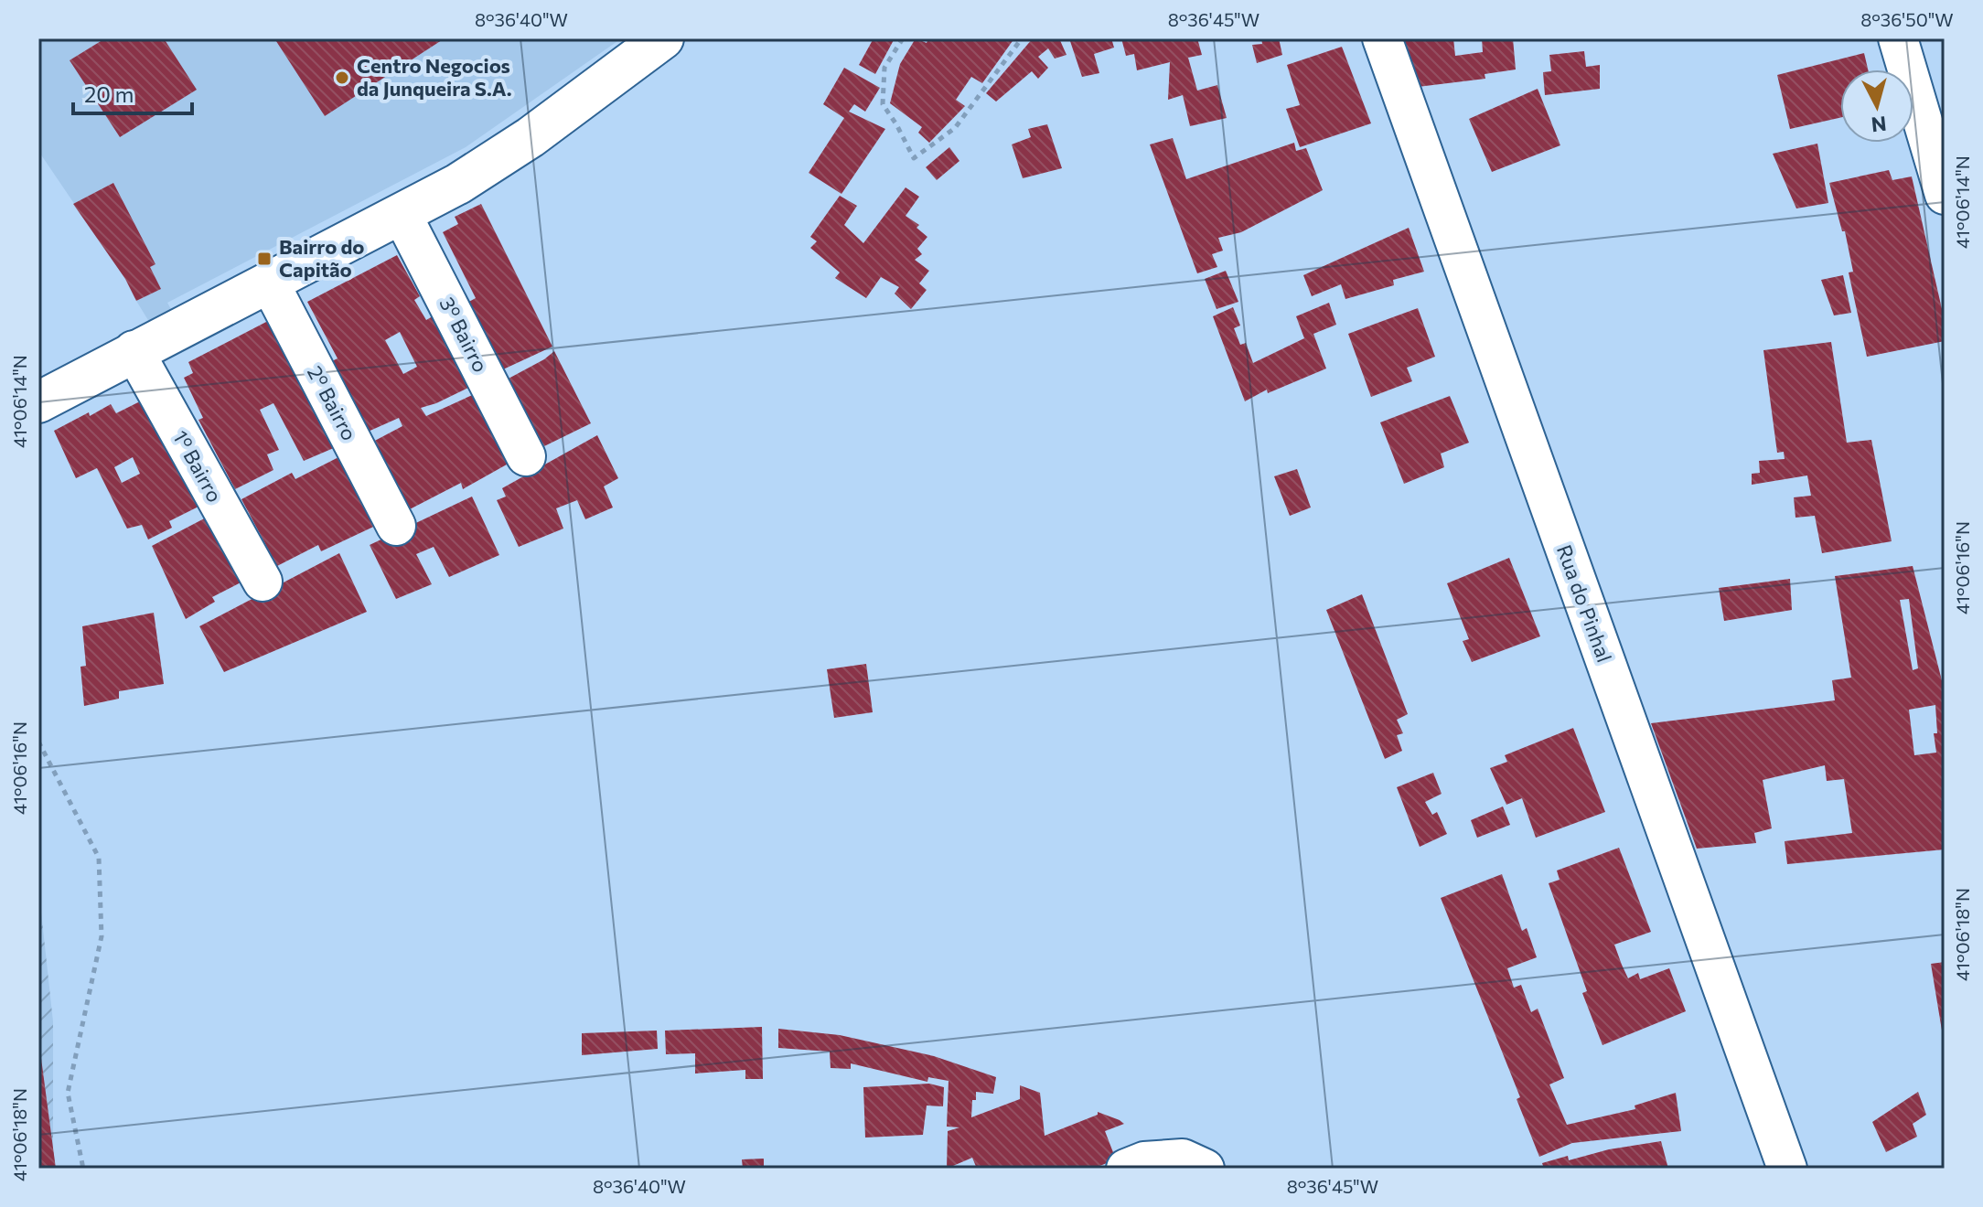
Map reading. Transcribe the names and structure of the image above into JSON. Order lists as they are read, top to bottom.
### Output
{
  "streets": {
    "street": [
      "3º Bairro",
      "2º Bairro",
      "1º Bairro",
      "Rua do Pinhal"
    ]
  },
  "places": {
    "other": ["Centro Negocios da Junqueira S.A."],
    "transit": ["Bairro do Capitão"]
  },
  "scale_bar": "20 m",
  "north": "bottom",
  "coordinates": [
    "8°36'40\"W",
    "8°36'45\"W",
    "8°36'50\"W",
    "41°06'14\"N",
    "41°06'16\"N",
    "41°06'18\"N"
  ]
}
